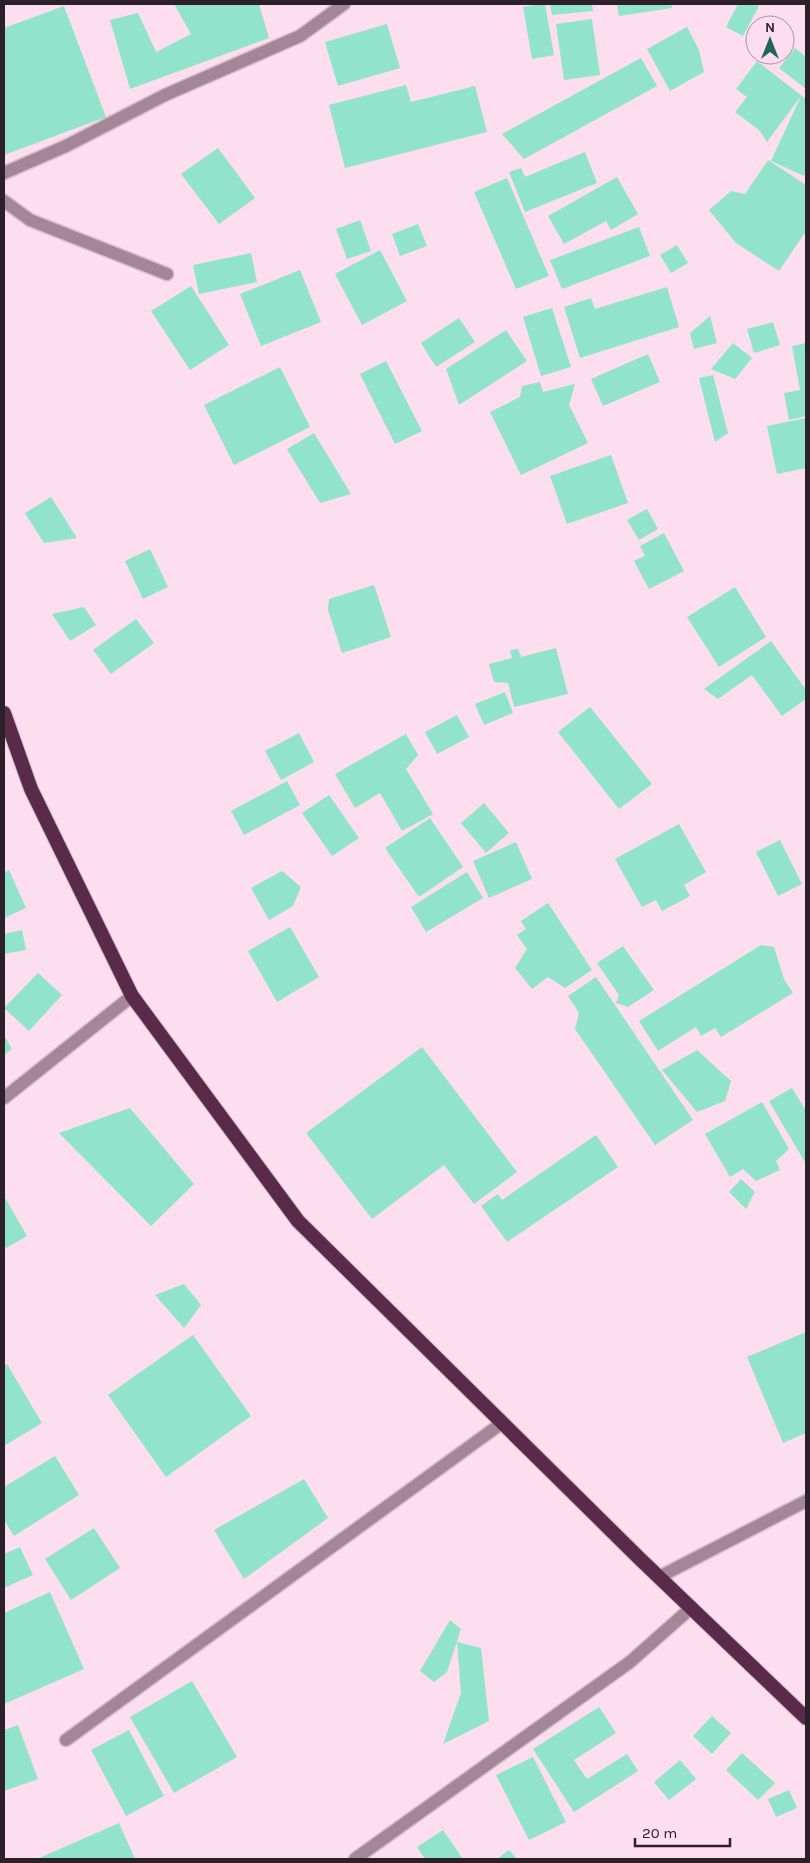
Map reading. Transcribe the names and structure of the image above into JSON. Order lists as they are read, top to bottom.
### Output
{
  "scale_bar": "20 m",
  "north": "top"
}
